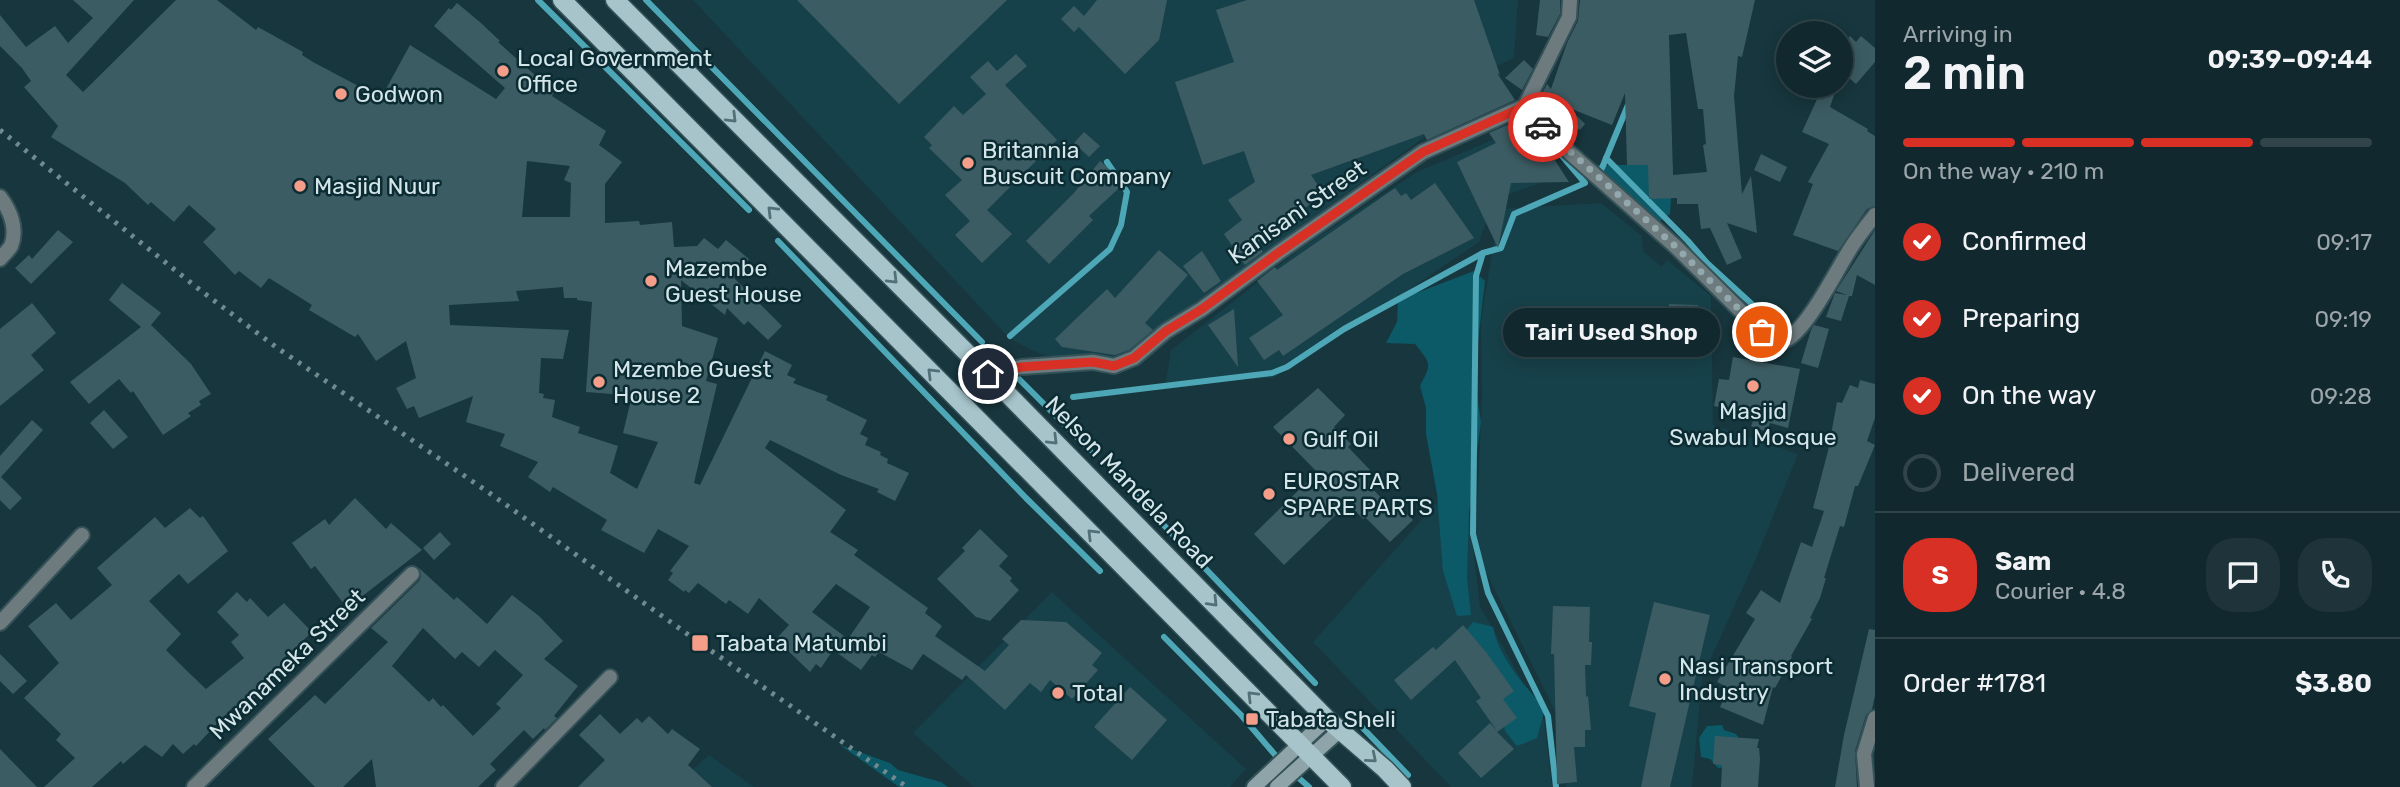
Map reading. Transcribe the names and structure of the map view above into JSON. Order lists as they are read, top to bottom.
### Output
{
  "streets": {
    "main road": ["Nelson Mandela Road"],
    "street": ["Kanisani Street", "Mwanameka Street"]
  },
  "crossings": [
    ["Kanisani Street", "Nelson Mandela Road"]
  ],
  "places": {
    "other": [
      "Local Government Office",
      "Godwon",
      "Britannia Buscuit Company",
      "Masjid Nuur",
      "Mazembe Guest House",
      "Tairi Used Shop",
      "Mzembe Guest House 2",
      "Masjid Swabul Mosque",
      "Gulf Oil",
      "EUROSTAR SPARE PARTS",
      "Nasi Transport Industry",
      "Total"
    ],
    "transit": ["Tabata Matumbi", "Tabata Sheli"]
  },
  "page": {
    "heading": ["2 min", "Arriving in", "09:39–09:44"],
    "panel": [
      "Sam",
      "Courier · 4.8",
      "Order #1781",
      "$3.80"
    ],
    "bar": "On the way · 210 m",
    "list": [
      ["Confirmed", "09:17"],
      ["Preparing", "09:19"],
      ["On the way", "09:28"],
      "Delivered"
    ],
    "bubble": "Tairi Used Shop",
    "round": "S"
  }
}
